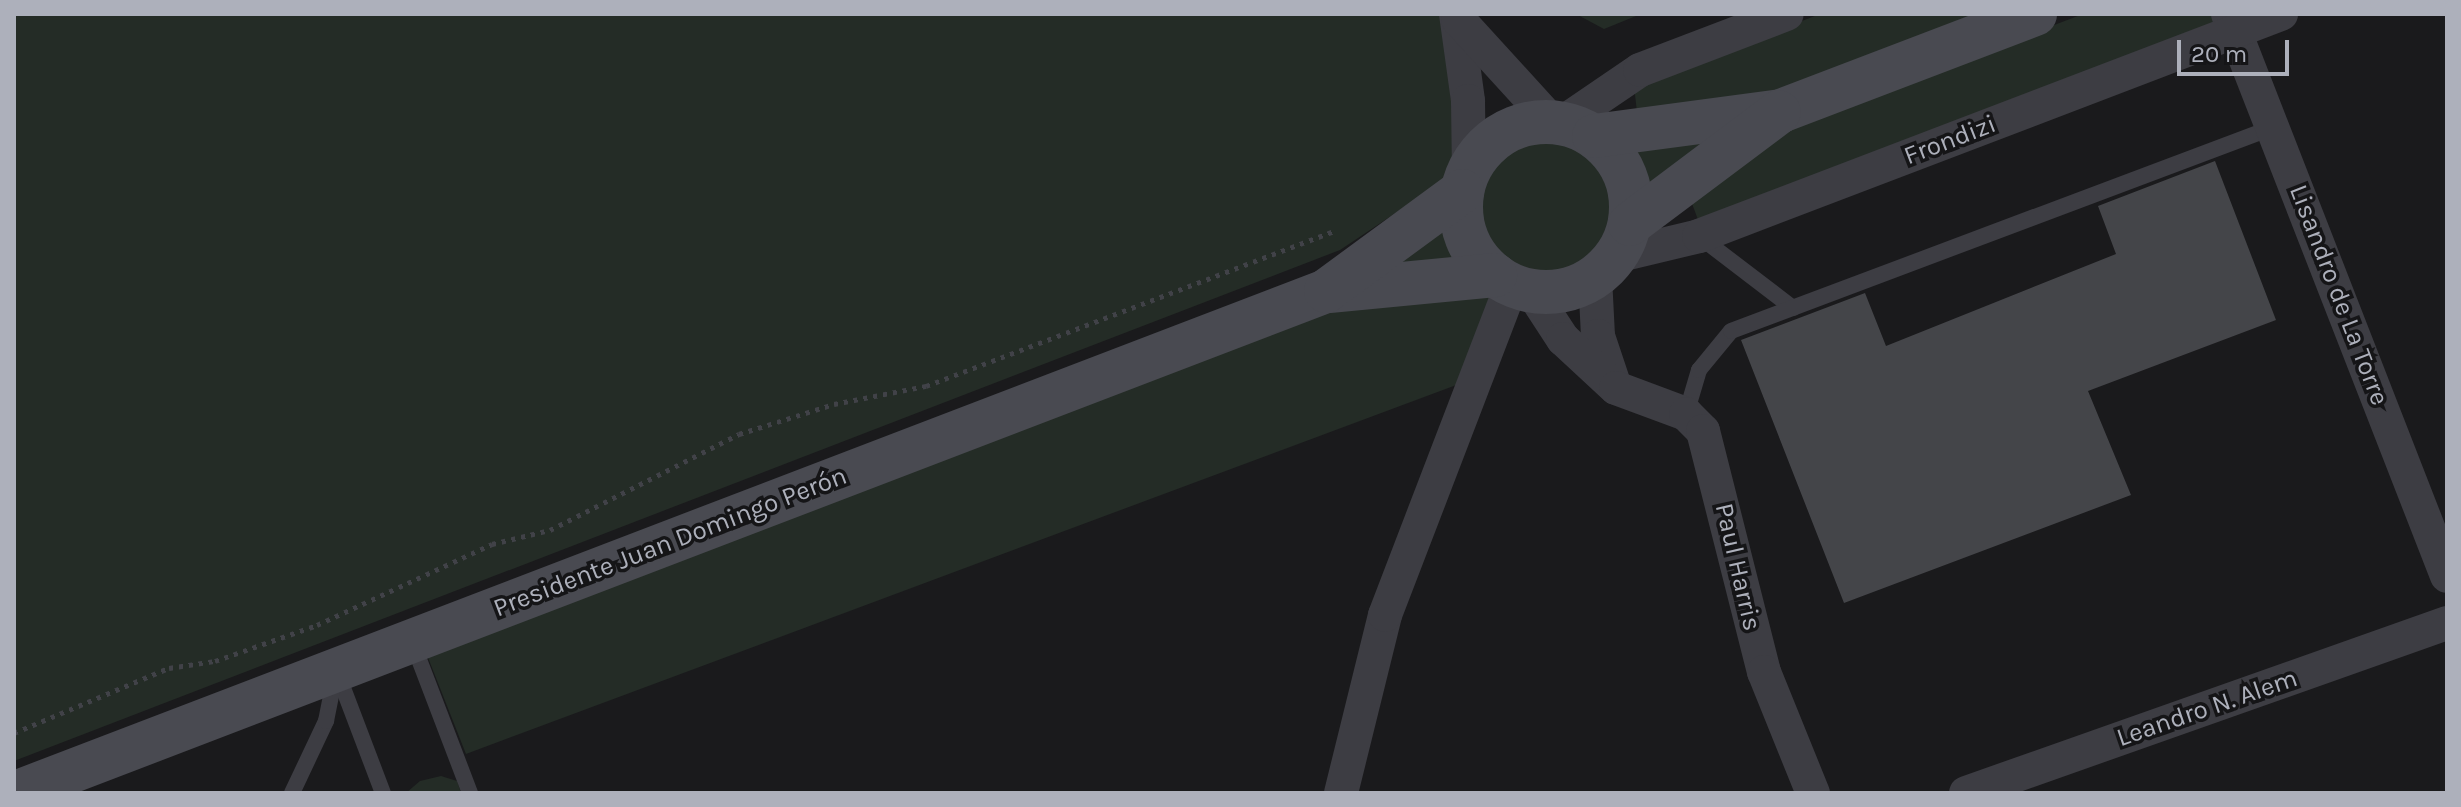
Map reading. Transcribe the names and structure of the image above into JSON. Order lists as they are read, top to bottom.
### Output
{
  "streets": {
    "main road": ["Presidente Juan Domingo Perón"],
    "street": [
      "Frondizi",
      "Lisandro de La Torre",
      "Paul Harris",
      "Leandro N. Alem"
    ]
  },
  "crossings": [
    ["Frondizi", "Lisandro de La Torre"],
    ["Frondizi", "Presidente Juan Domingo Perón"]
  ],
  "scale_bar": "20 m"
}
